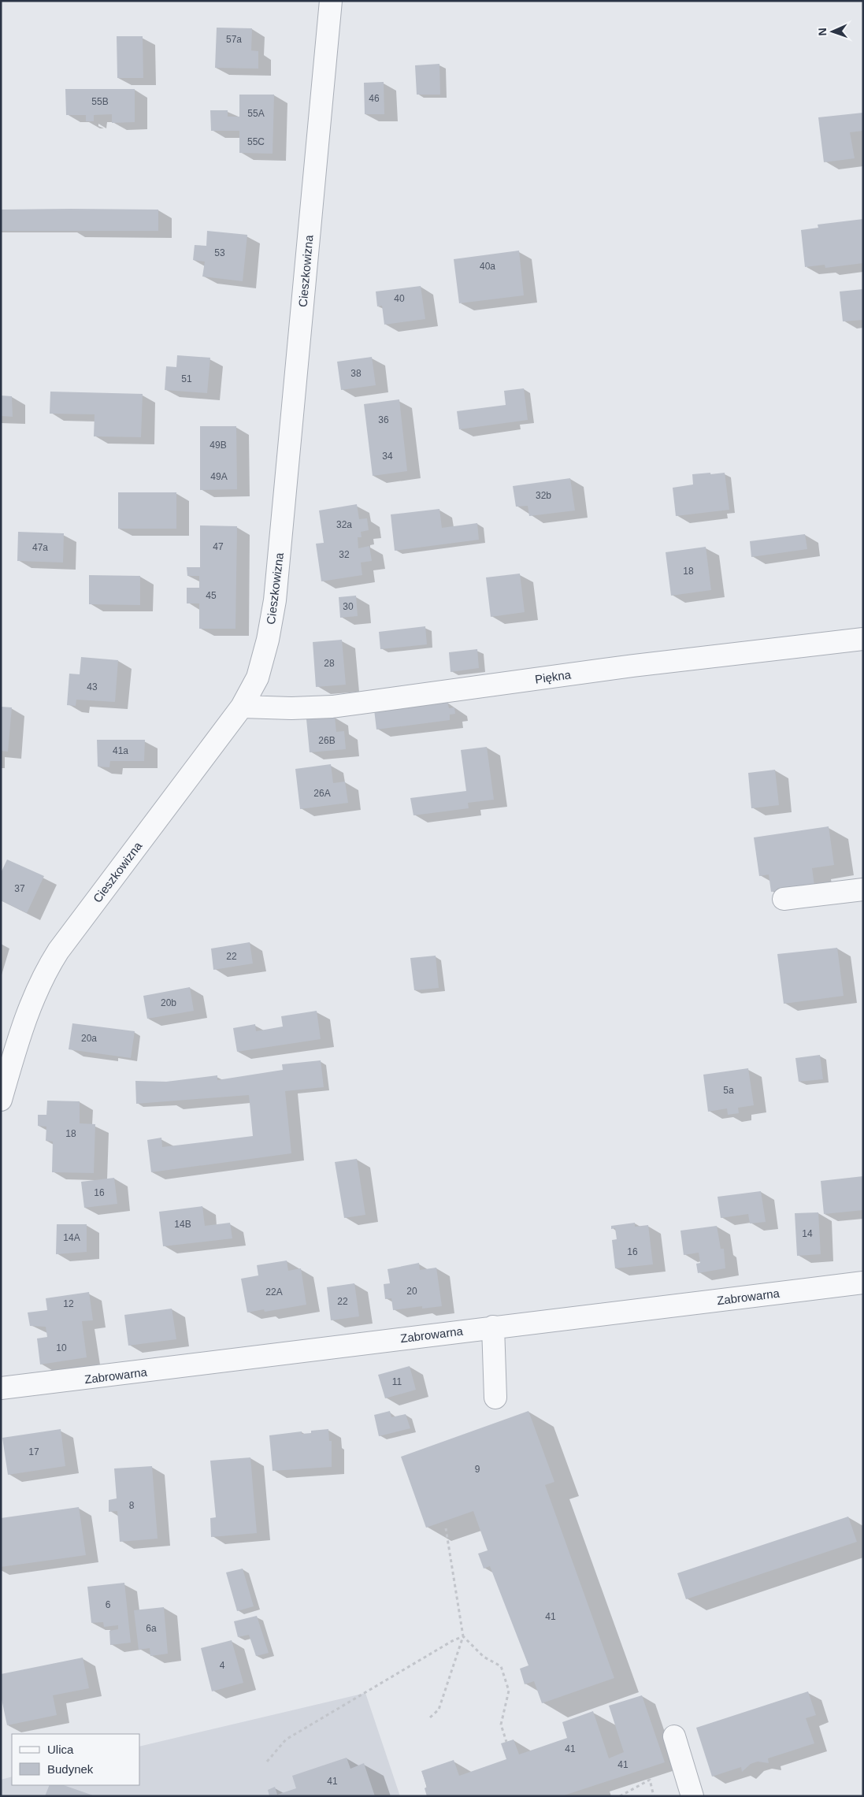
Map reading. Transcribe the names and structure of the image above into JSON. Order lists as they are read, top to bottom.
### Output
{
  "streets": {
    "street": ["Cieszkowizna", "Piękna", "Zabrowarna"]
  },
  "crossings": [
    ["Cieszkowizna", "Piękna"]
  ],
  "house_numbers": [
    "57a",
    "46",
    "55B",
    "55A",
    "55C",
    "53",
    "40a",
    "40",
    "38",
    "51",
    "36",
    "49B",
    "34",
    "49A",
    "32b",
    "32a",
    "47",
    "47a",
    "32",
    "18",
    "45",
    "30",
    "28",
    "43",
    "26B",
    "41a",
    "26A",
    "37",
    "22",
    "20b",
    "20a",
    "5a",
    "18",
    "16",
    "14B",
    "14",
    "14A",
    "16",
    "20",
    "22A",
    "22",
    "12",
    "10",
    "11",
    "17",
    "9",
    "8",
    "6",
    "41",
    "6a",
    "4",
    "41",
    "41",
    "41"
  ],
  "legend": ["Ulica", "Budynek"],
  "north": "left"
}
